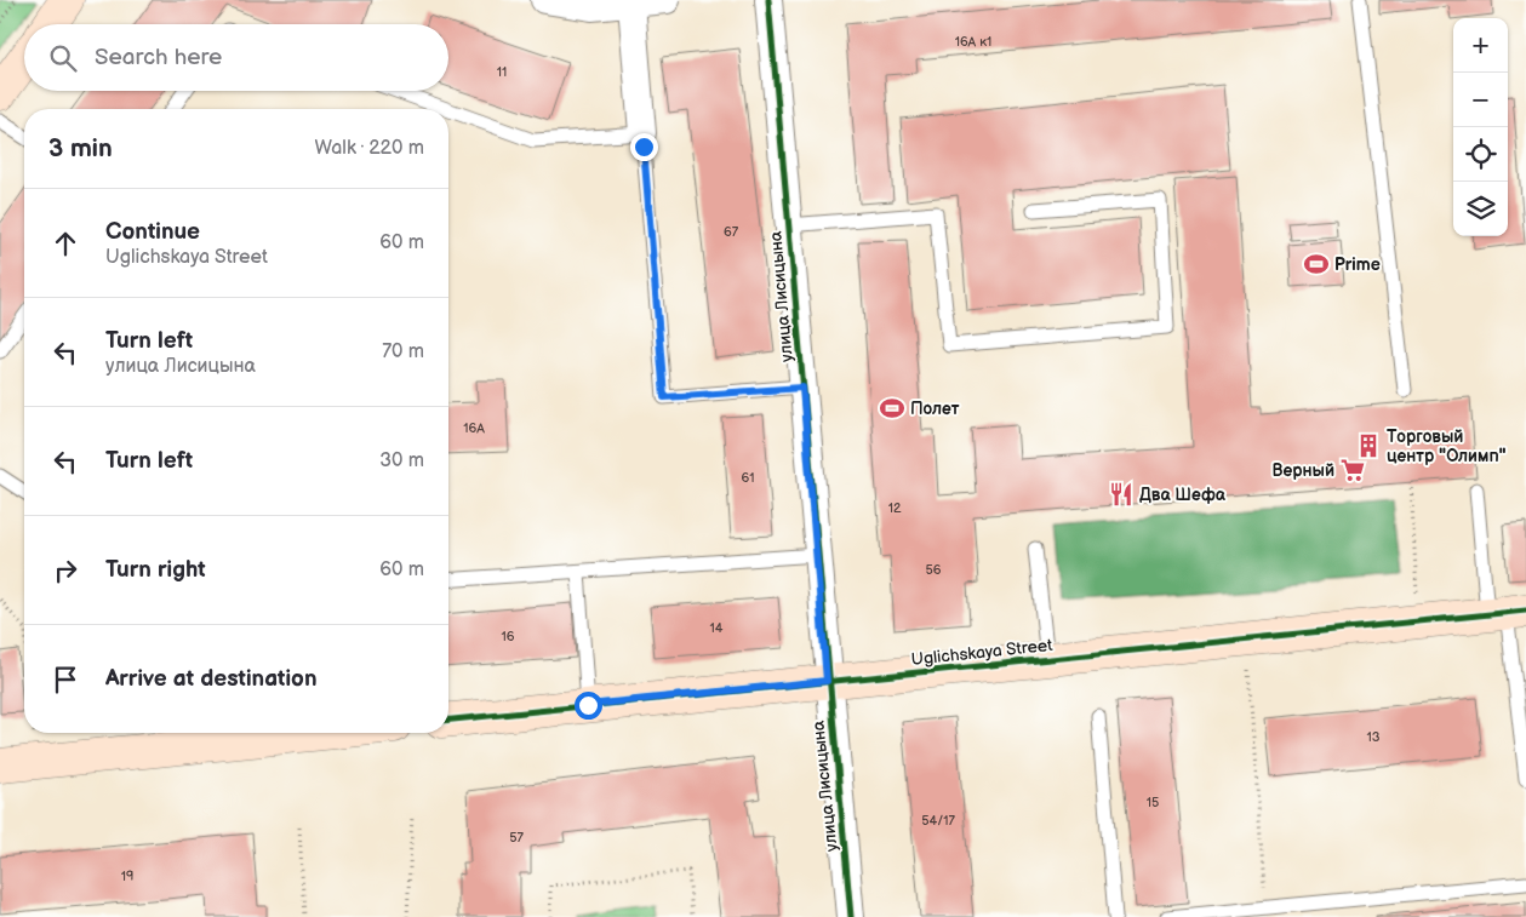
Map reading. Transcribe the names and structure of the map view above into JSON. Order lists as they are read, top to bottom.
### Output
{
  "streets": {
    "street": ["улица Лисицына", "Uglichskaya Street"]
  },
  "crossings": [
    ["улица Лисицына", "Uglichskaya Street"]
  ],
  "places": {
    "sports": ["Prime", "Полет"],
    "building": ["Торговый центр \"Олимп\""],
    "supermarket": ["Верный"],
    "restaurant": ["Два Шефа"]
  },
  "house_numbers": [
    "16А к1",
    "11",
    "67",
    "16А",
    "61",
    "12",
    "56",
    "14",
    "16",
    "13",
    "15",
    "54/17",
    "57",
    "19"
  ],
  "page": {
    "map_buttons": ["+", "−"],
    "search": "Search here",
    "heading": ["3 min", "Walk · 220 m"],
    "list": [
      ["Continue", "Uglichskaya Street", "60 m"],
      ["Turn left", "улица Лисицына", "70 m"],
      ["Turn left", "30 m"],
      ["Turn right", "60 m"],
      "Arrive at destination"
    ]
  }
}
